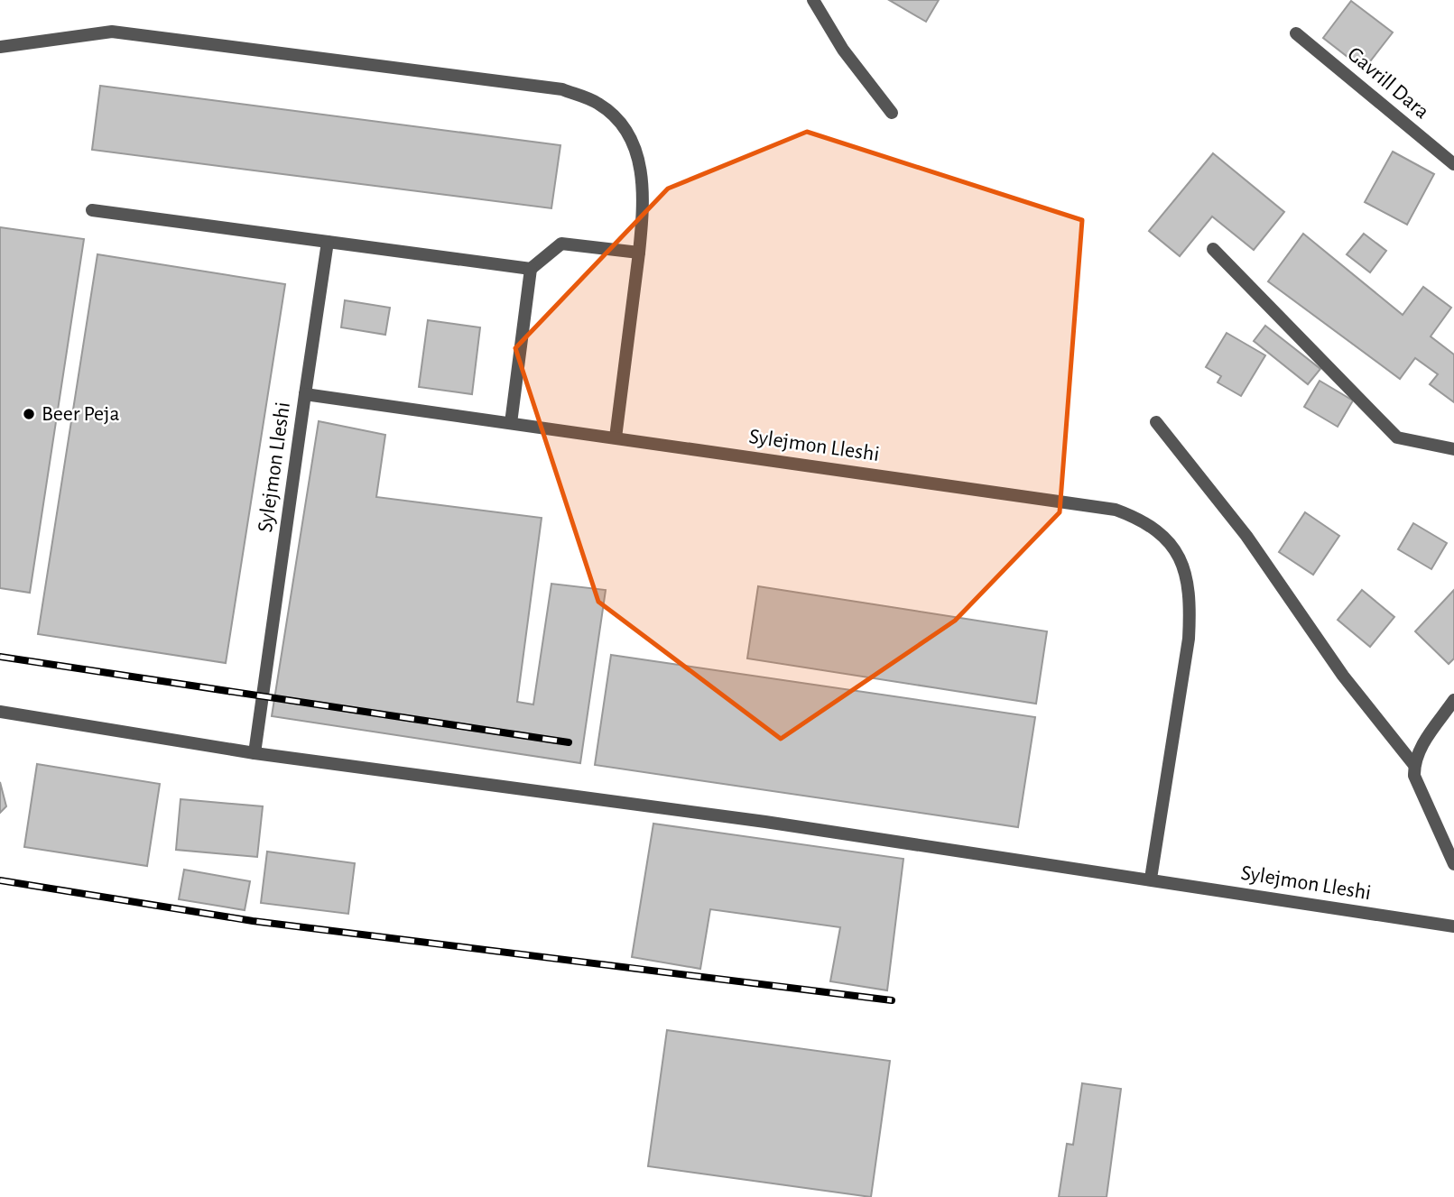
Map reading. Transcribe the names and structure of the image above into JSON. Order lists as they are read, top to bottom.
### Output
{
  "streets": {
    "street": ["Gavrill Dara", "Sylejmon Lleshi"]
  },
  "places": ["Beer Peja"]
}
